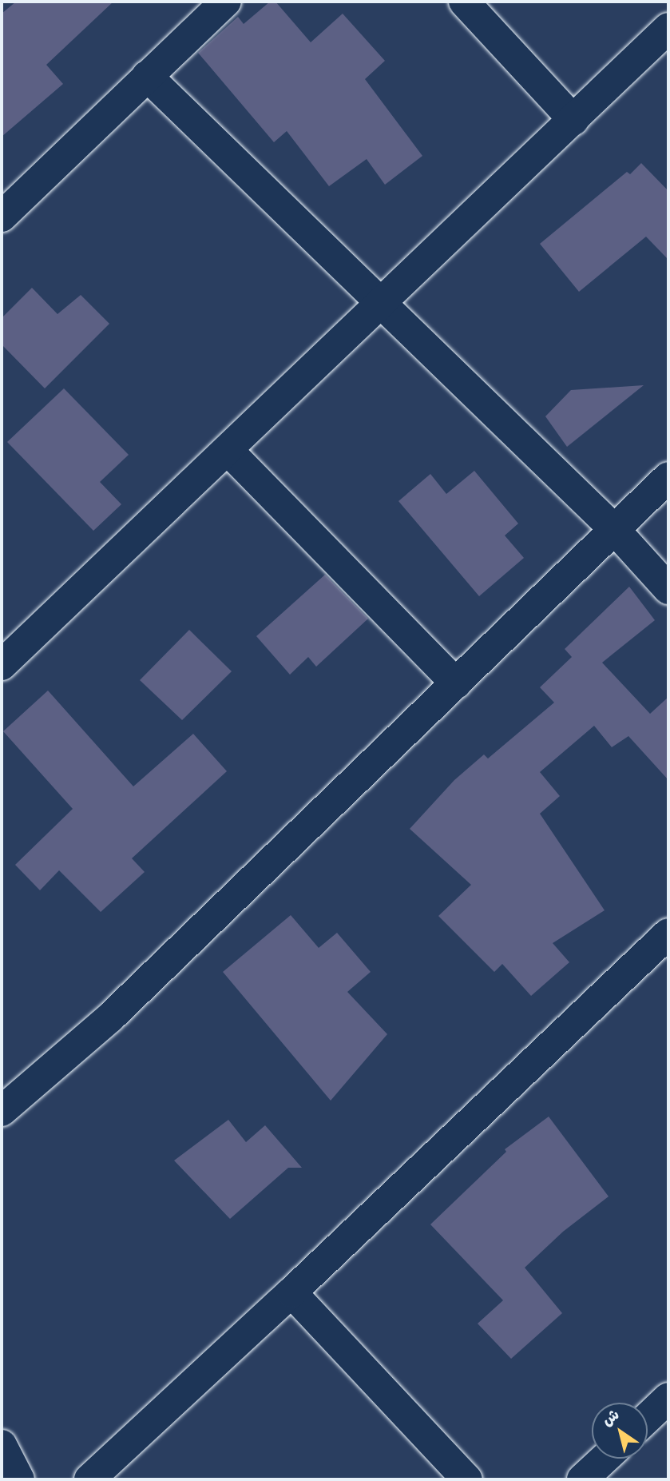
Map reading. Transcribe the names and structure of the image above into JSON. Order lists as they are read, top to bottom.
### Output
{
  "north": "top left"
}
